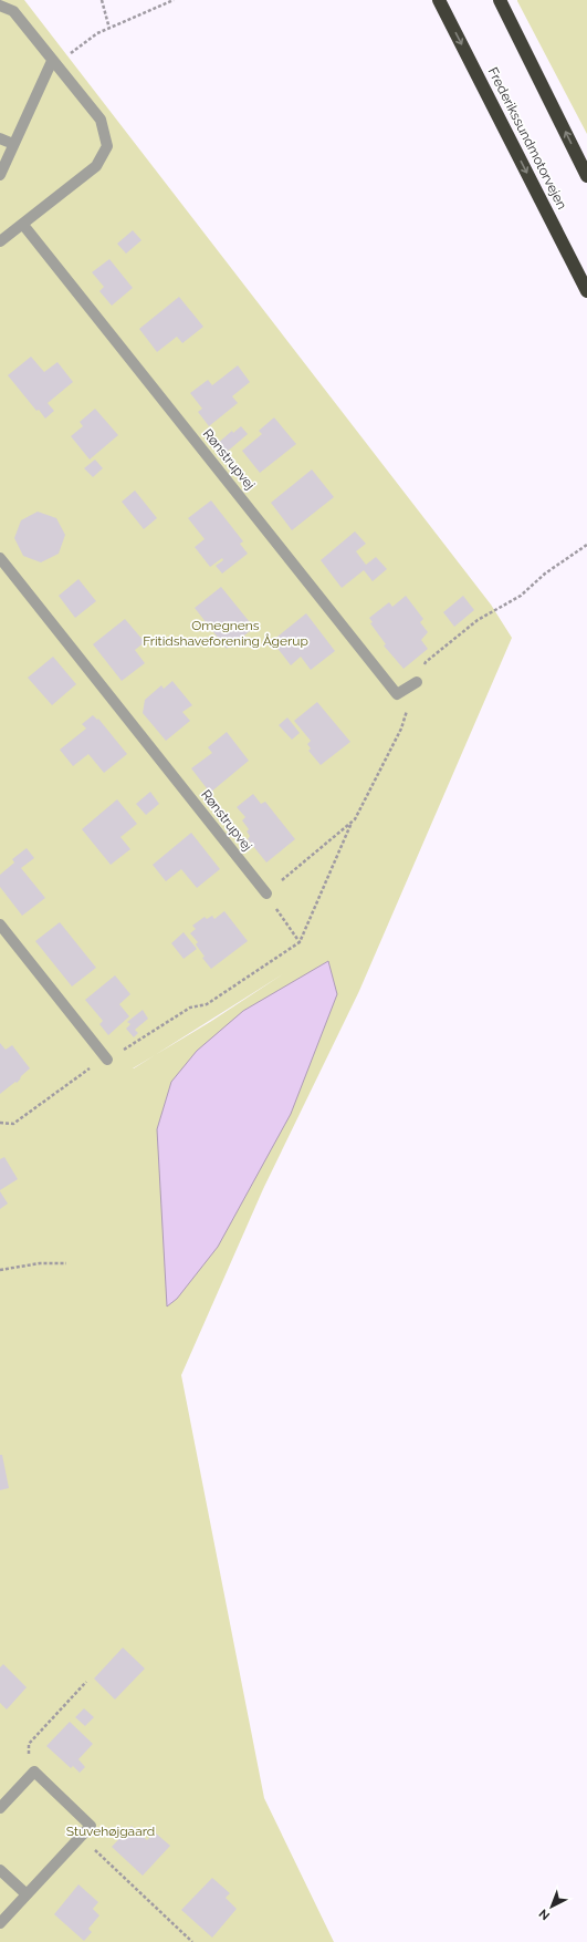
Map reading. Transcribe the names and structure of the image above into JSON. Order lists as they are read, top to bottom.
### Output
{
  "streets": {
    "highway": ["Frederikssundmotorvejen"],
    "street": ["Rønstrupvej"]
  },
  "parks": ["Omegnens Fritidshaveforening Ågerup", "Stuvehøjgaard"],
  "north": "bottom left"
}
